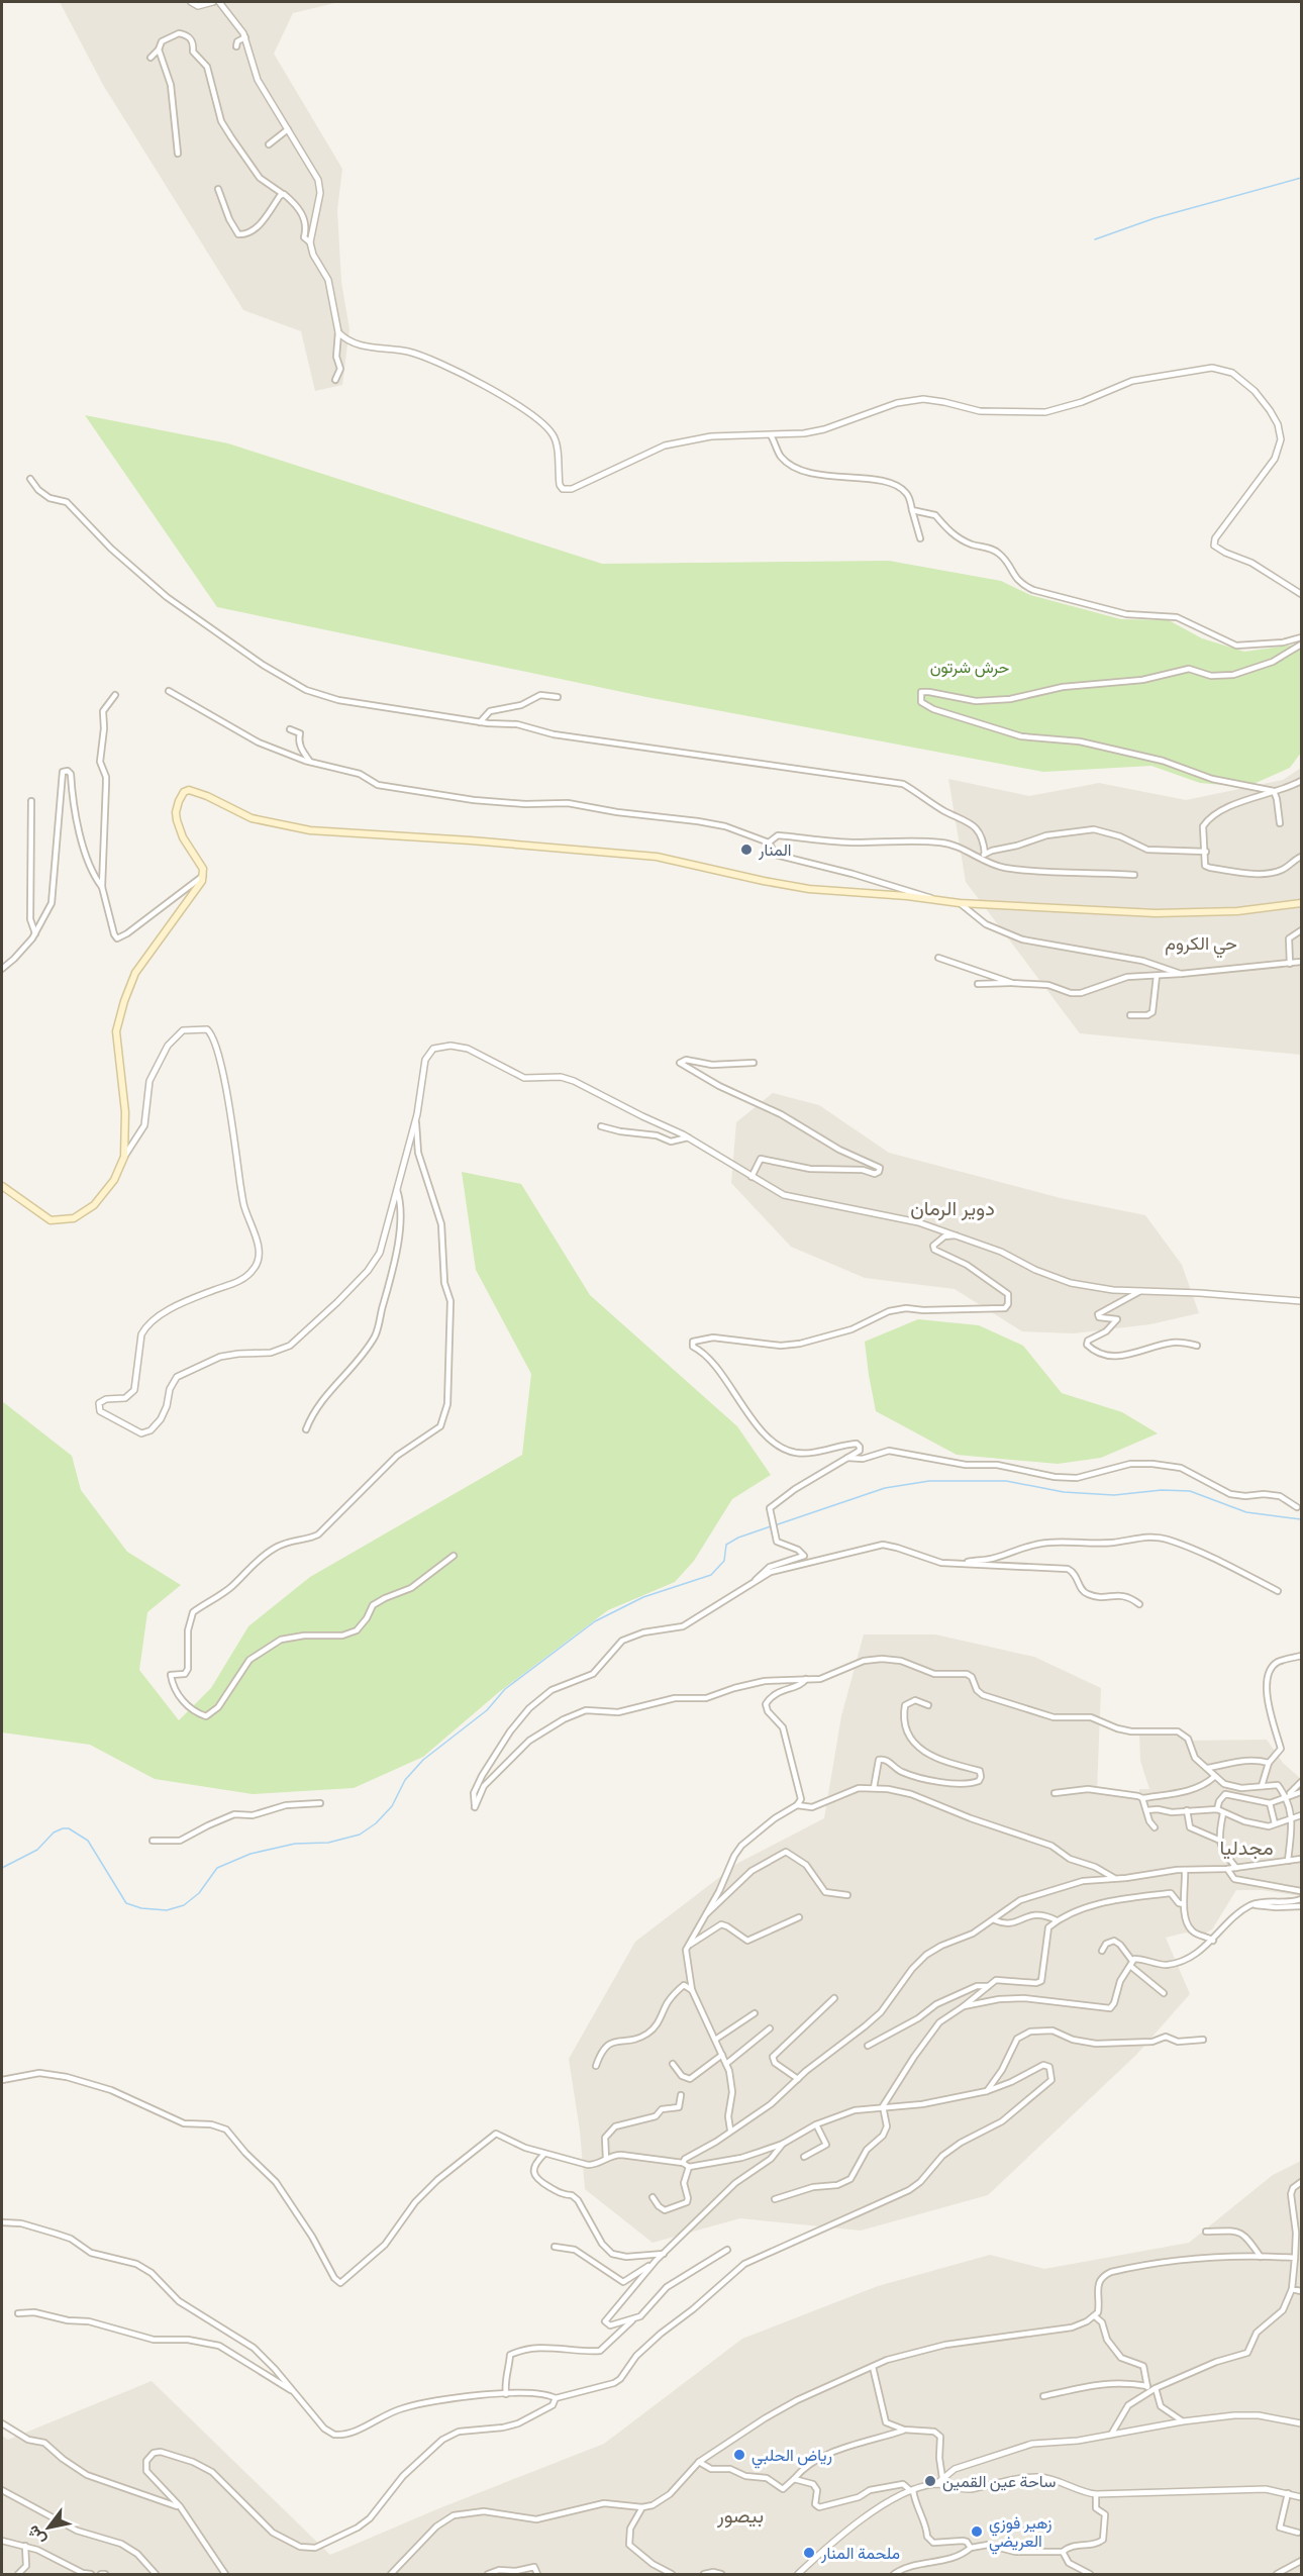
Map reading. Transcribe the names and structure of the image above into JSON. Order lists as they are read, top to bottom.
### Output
{
  "districts": [
    "حي الكروم",
    "دوير الرمان",
    "مجدليا",
    "بيصور"
  ],
  "parks": ["حرش شرتون"],
  "places": [
    "المنار",
    "رياض الحلبي",
    "ساحة عين القمين",
    "زهير فوزي العريضي",
    "ملحمة المنار"
  ],
  "north": "bottom left"
}
